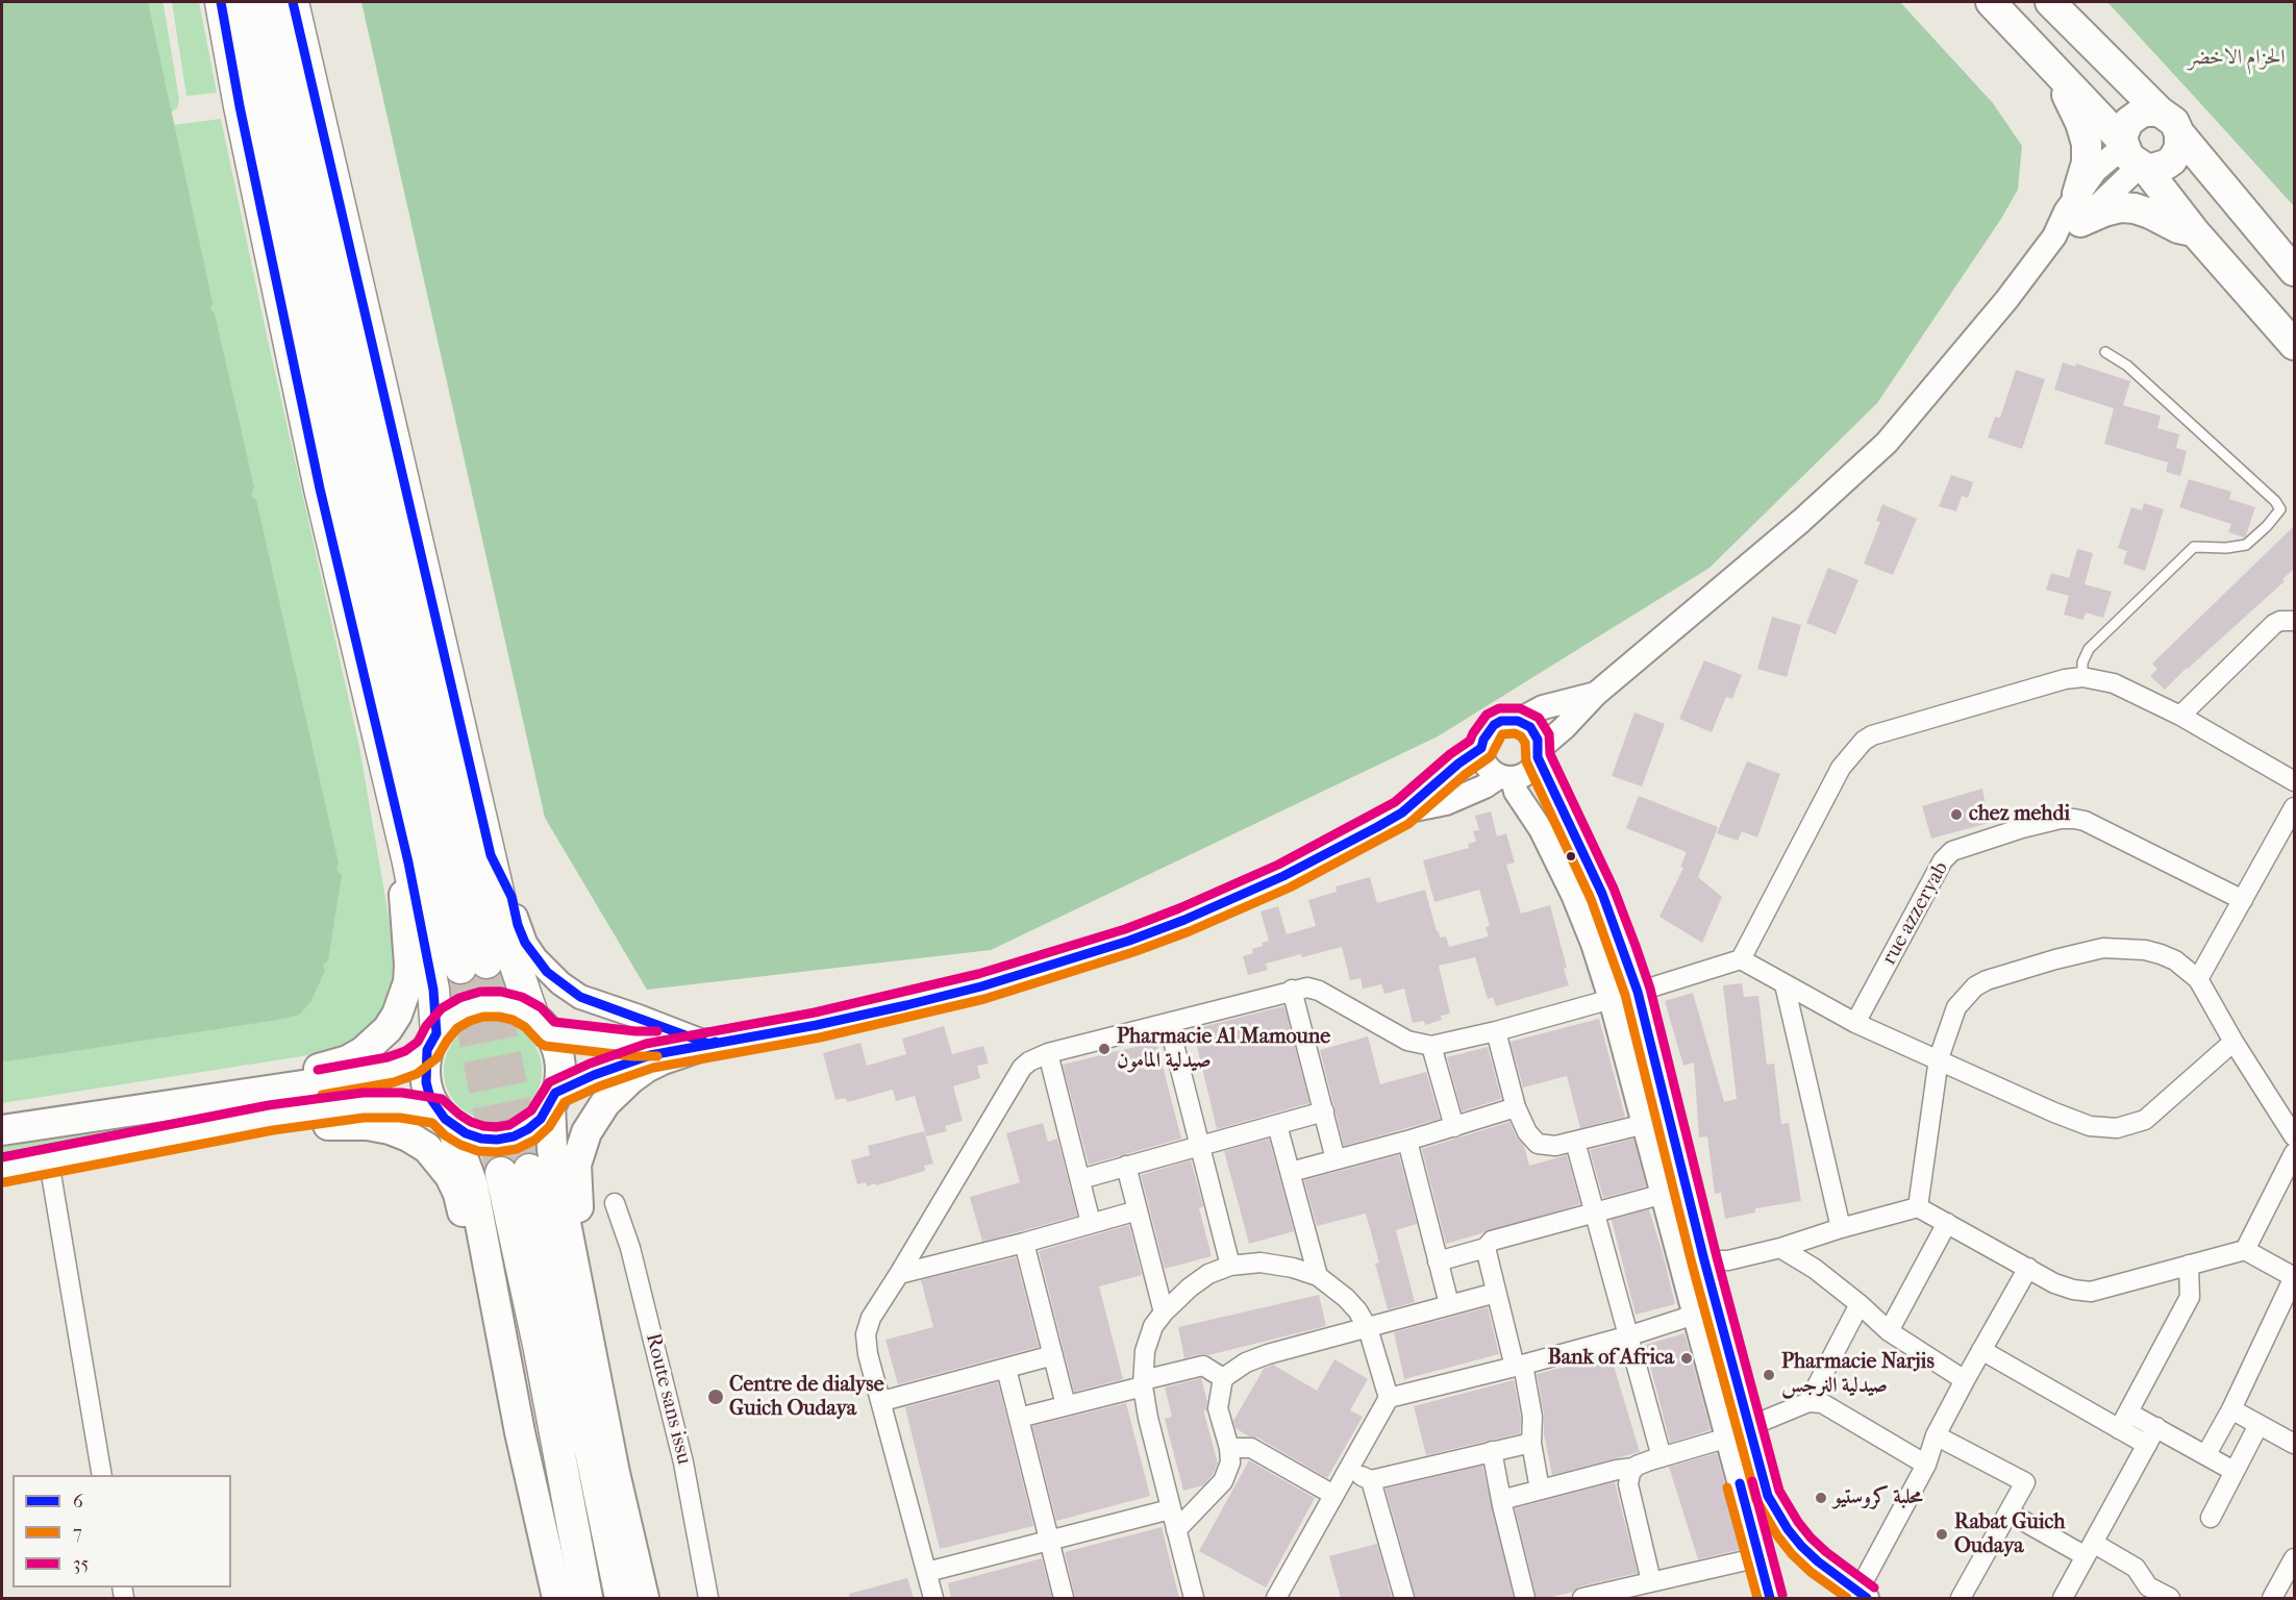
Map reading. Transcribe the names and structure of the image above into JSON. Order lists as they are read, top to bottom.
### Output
{
  "streets": {
    "street": ["rue azzeryab", "Route sans issu"]
  },
  "parks": ["الحزام الاخضر"],
  "places": [
    "chez mehdi",
    "Pharmacie Al Mamoune صيدلية المامون",
    "Bank of Africa",
    "Pharmacie Narjis صيدلية النرجس",
    "Centre de dialyse Guich Oudaya",
    "محلبة كروستيو",
    "Rabat Guich Oudaya"
  ],
  "lines": ["transit line 6", "transit line 35", "transit line 7"],
  "legend": ["6", "7", "35"]
}
